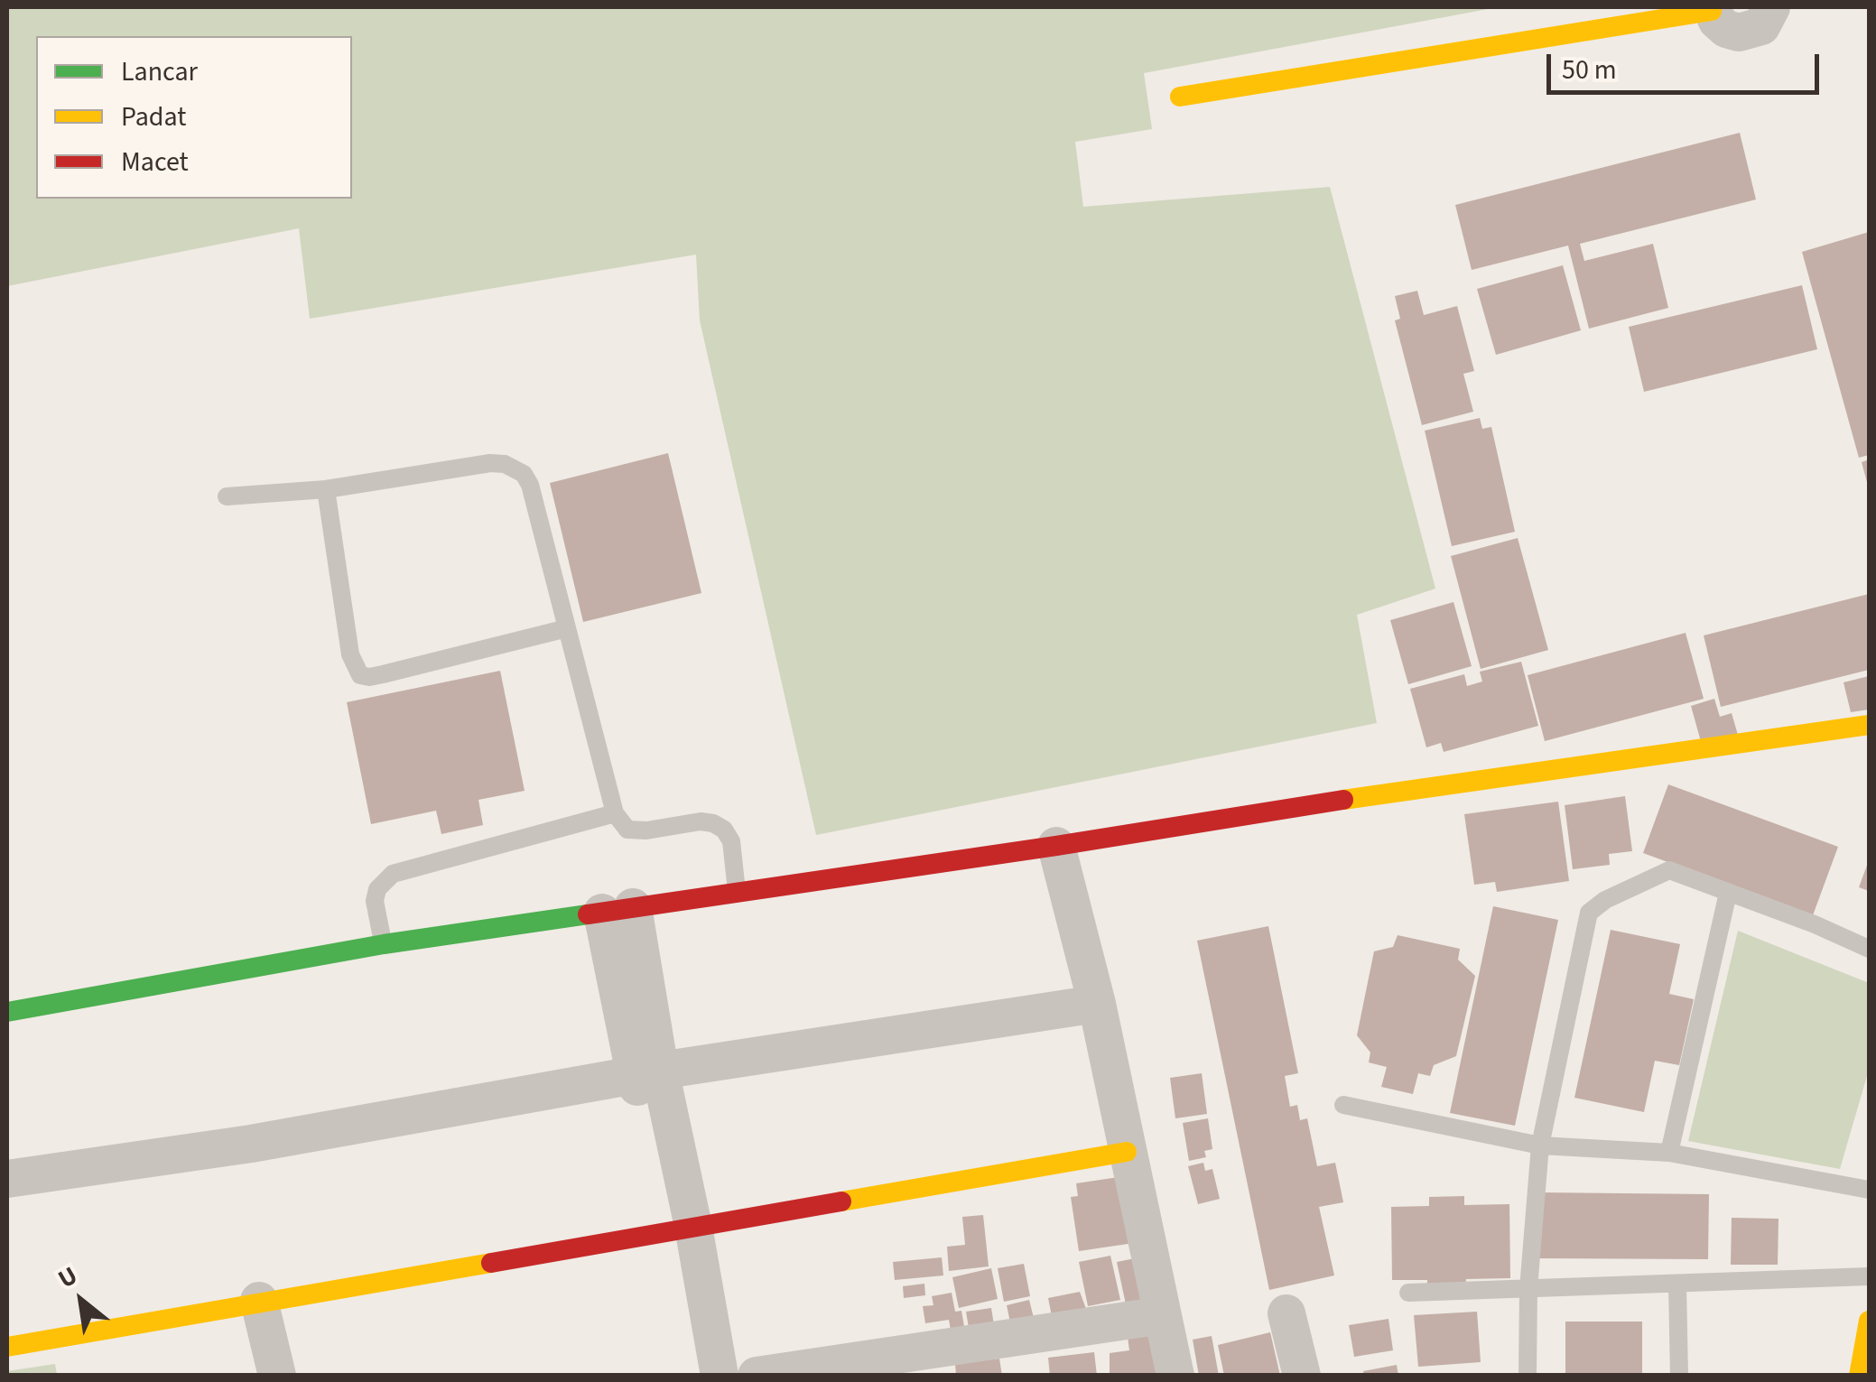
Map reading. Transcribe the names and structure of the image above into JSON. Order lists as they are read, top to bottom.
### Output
{
  "legend": ["Lancar", "Padat", "Macet"],
  "scale_bar": "50 m",
  "north": "top left"
}
